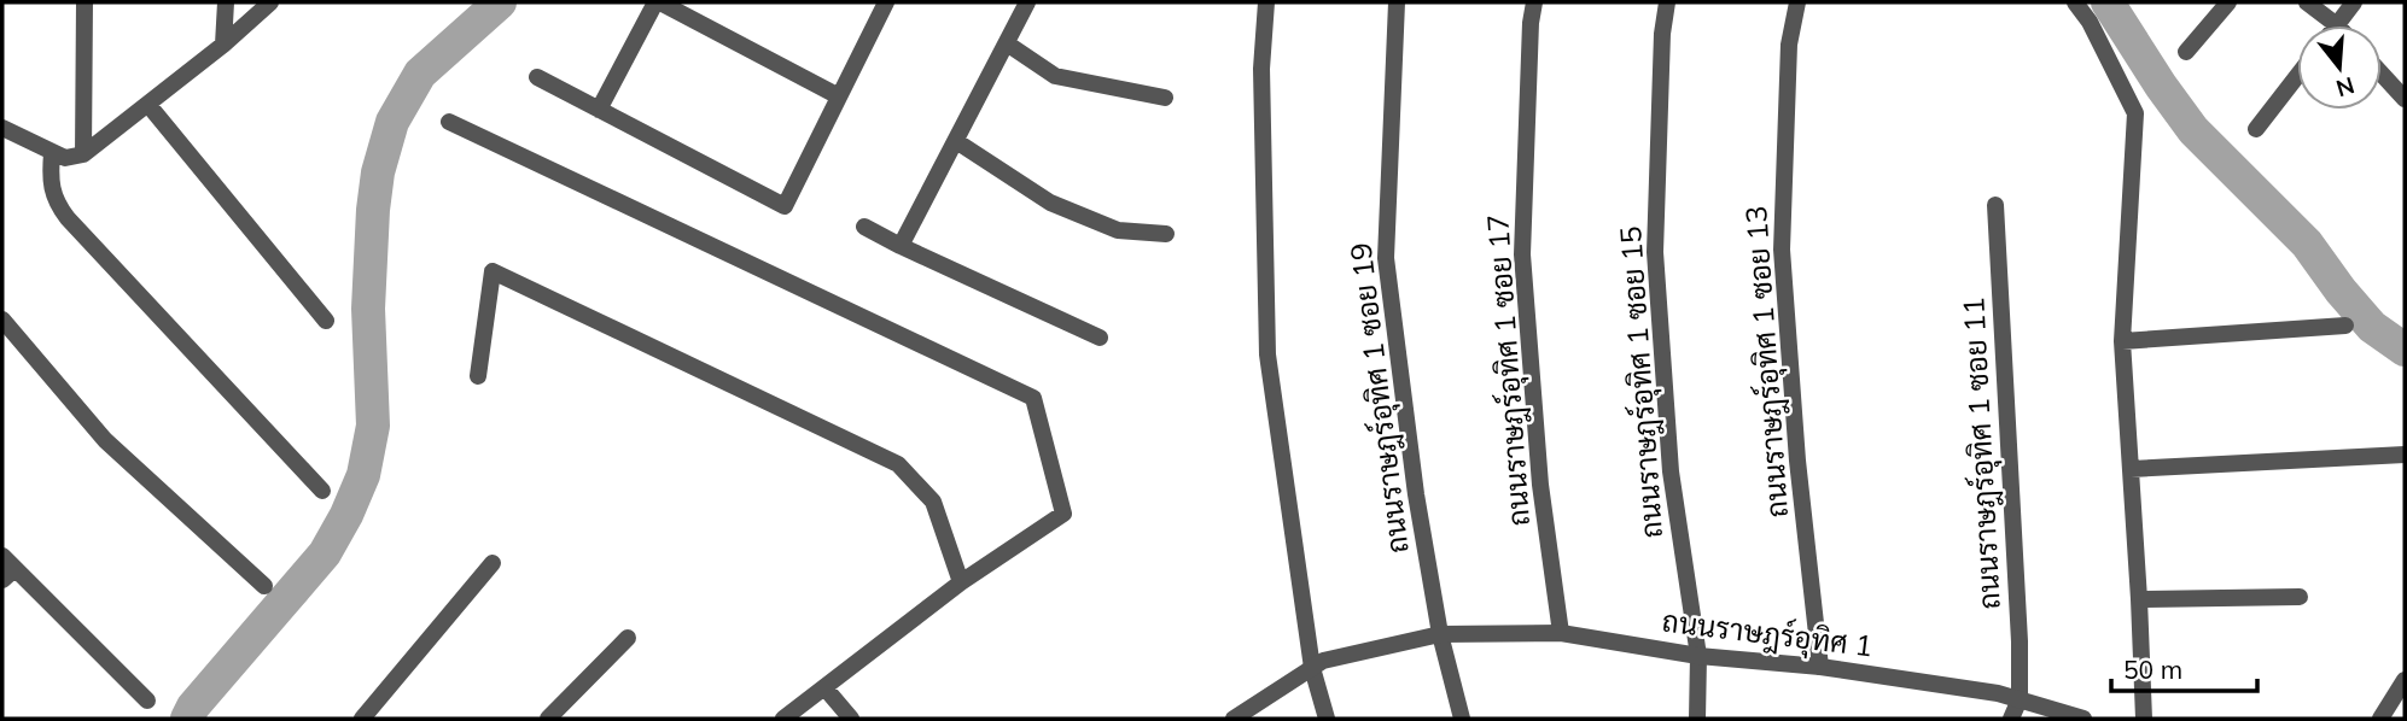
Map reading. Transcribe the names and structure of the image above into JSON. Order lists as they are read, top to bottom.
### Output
{
  "streets": {
    "street": [
      "ถนนราษฎร์อุทิศ 1 ซอย 13",
      "ถนนราษฎร์อุทิศ 1 ซอย 17",
      "ถนนราษฎร์อุทิศ 1 ซอย 15",
      "ถนนราษฎร์อุทิศ 1 ซอย 19",
      "ถนนราษฎร์อุทิศ 1 ซอย 11",
      "ถนนราษฎร์อุทิศ 1"
    ]
  },
  "crossings": [
    ["ถนนราษฎร์อุทิศ 1 ซอย 13", "ถนนราษฎร์อุทิศ 1"],
    ["ถนนราษฎร์อุทิศ 1 ซอย 17", "ถนนราษฎร์อุทิศ 1"],
    ["ถนนราษฎร์อุทิศ 1 ซอย 15", "ถนนราษฎร์อุทิศ 1"],
    ["ถนนราษฎร์อุทิศ 1 ซอย 19", "ถนนราษฎร์อุทิศ 1"],
    ["ถนนราษฎร์อุทิศ 1 ซอย 11", "ถนนราษฎร์อุทิศ 1"]
  ],
  "scale_bar": "50 m",
  "north": "bottom"
}
